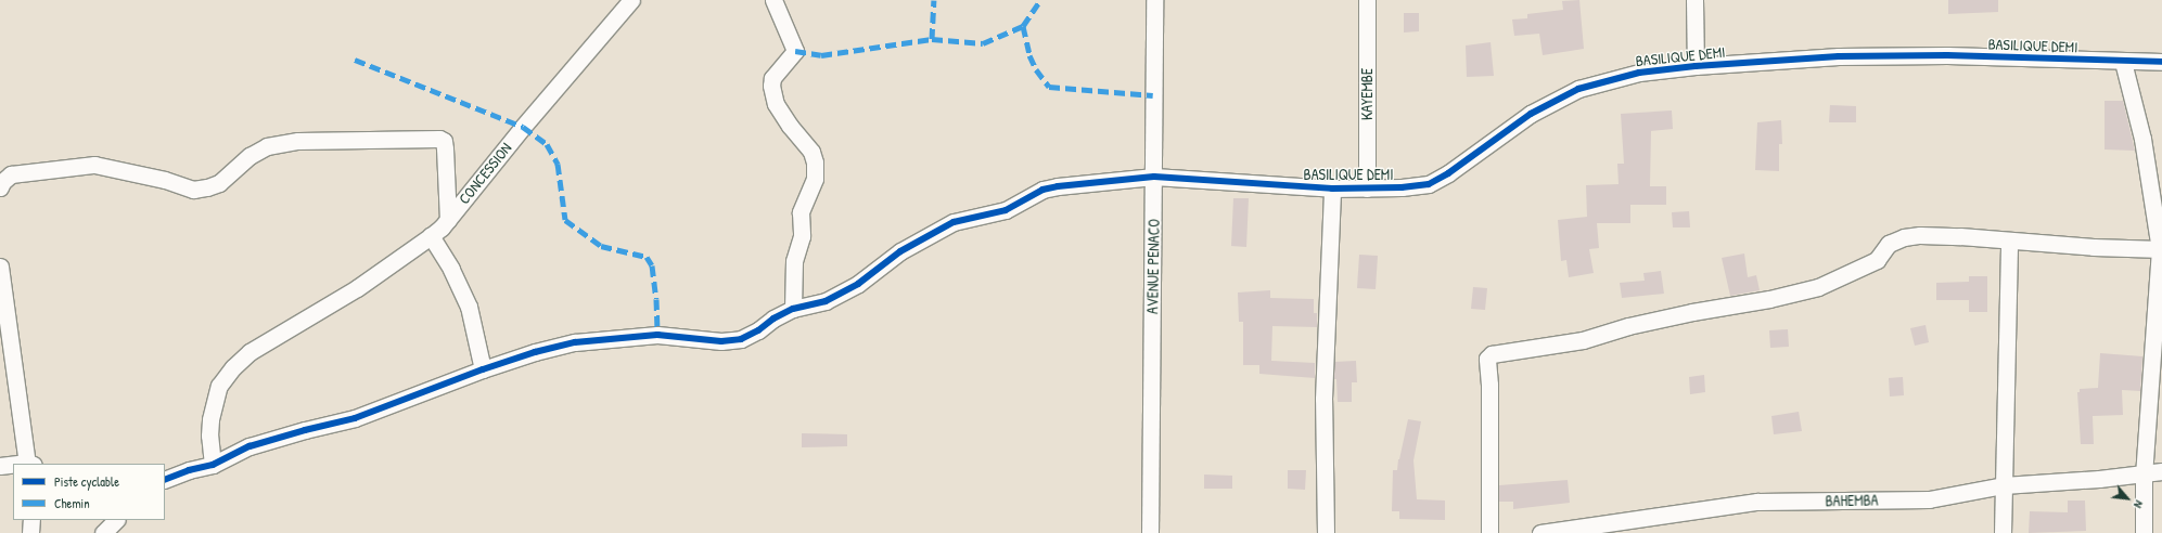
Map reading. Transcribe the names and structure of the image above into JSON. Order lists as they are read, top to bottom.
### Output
{
  "streets": {
    "street": [
      "BASILIQUE DEMI",
      "KAYEMBE",
      "CONCESSION",
      "AVENUE PENACO",
      "BAHEMBA"
    ]
  },
  "crossings": [
    ["BASILIQUE DEMI", "KAYEMBE"],
    ["BASILIQUE DEMI", "CONCESSION"],
    ["BASILIQUE DEMI", "AVENUE PENACO"]
  ],
  "legend": ["Piste cyclable", "Chemin"],
  "north": "bottom right"
}
